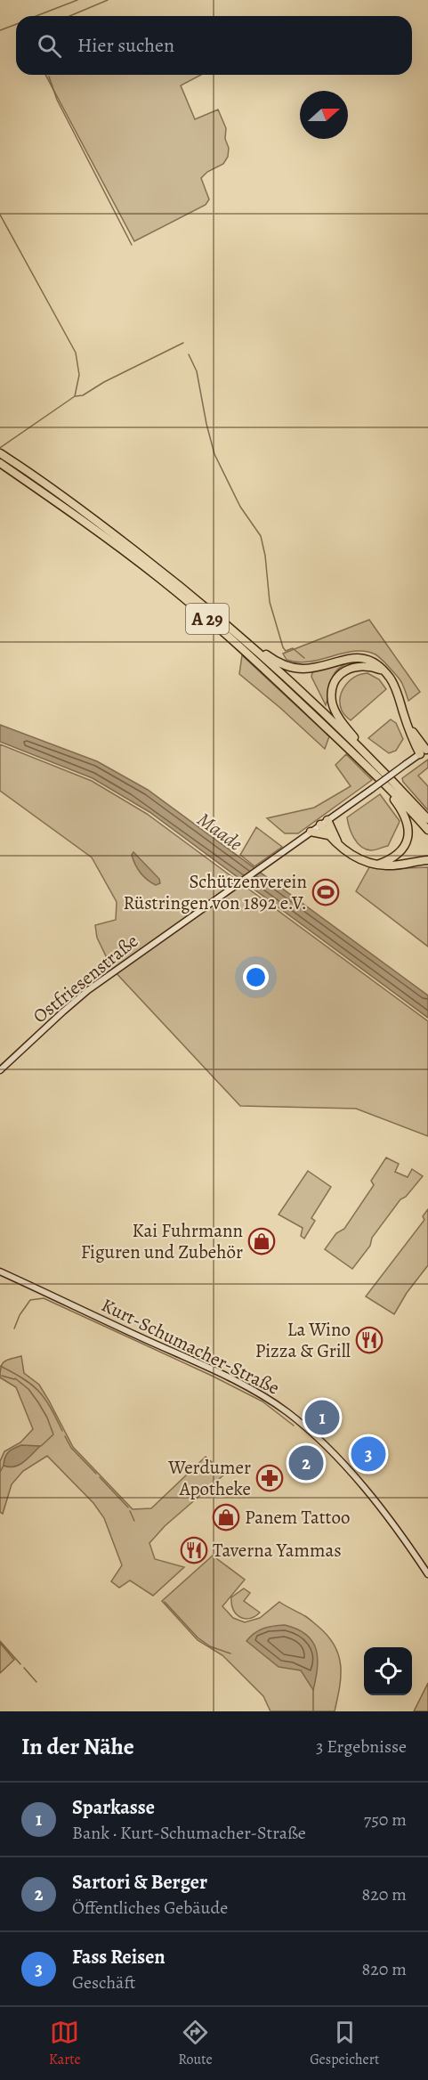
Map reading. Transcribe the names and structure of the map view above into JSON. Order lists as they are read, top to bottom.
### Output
{
  "streets": {
    "highway": ["A 29"],
    "street": ["Ostfriesenstraße", "Kurt-Schumacher-Straße"]
  },
  "water": ["Maade"],
  "places": {
    "sports": ["Schützenverein Rüstringen von 1892 e.V."],
    "shop": ["Kai Fuhrmann Figuren und Zubehör", "Panem Tattoo"],
    "restaurant": ["La Wino Pizza & Grill", "Taverna Yammas"],
    "pharmacy": ["Werdumer Apotheke"]
  },
  "north": "right",
  "page": {
    "search": "Hier suchen",
    "pins": ["1", "3", "2"],
    "heading": ["In der Nähe", "3 Ergebnisse"],
    "list": [
      {
        "mark": "1",
        "name": "Sparkasse",
        "note": "Bank · Kurt-Schumacher-Straße",
        "value": "750 m"
      },
      {
        "mark": "2",
        "name": "Sartori & Berger",
        "note": "Öffentliches Gebäude",
        "value": "820 m"
      },
      {
        "mark": "3",
        "name": "Fass Reisen",
        "note": "Geschäft",
        "value": "820 m"
      }
    ],
    "nav": ["Karte", "Route", "Gespeichert"]
  }
}
